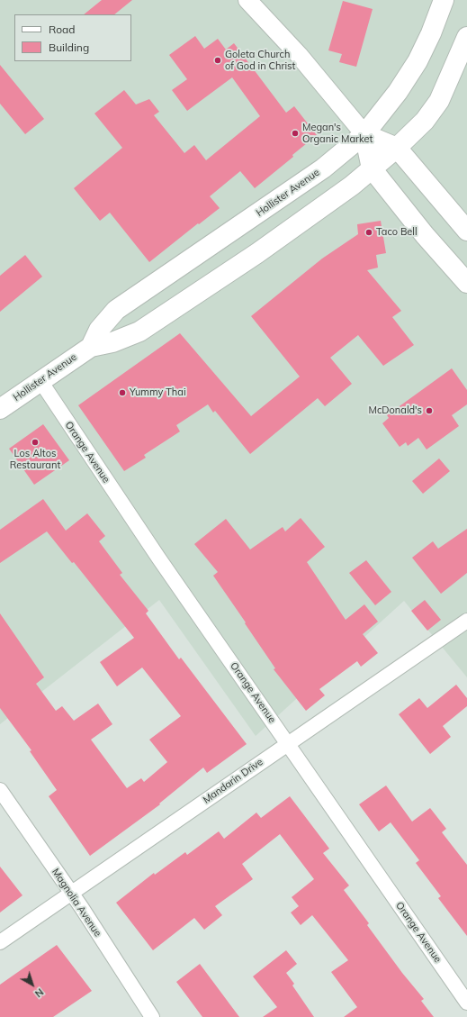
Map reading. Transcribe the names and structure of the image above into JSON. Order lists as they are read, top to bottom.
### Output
{
  "streets": {
    "main road": ["Hollister Avenue"],
    "street": ["Orange Avenue", "Mandarin Drive", "Magnolia Avenue"]
  },
  "crossings": [
    ["Hollister Avenue", "Orange Avenue"],
    ["Orange Avenue", "Mandarin Drive"],
    ["Mandarin Drive", "Magnolia Avenue"]
  ],
  "places": [
    "Goleta Church of God in Christ",
    "Megan's Organic Market",
    "Taco Bell",
    "Yummy Thai",
    "McDonald's",
    "Los Altos Restaurant"
  ],
  "legend": ["Road", "Building"],
  "north": "bottom right"
}
